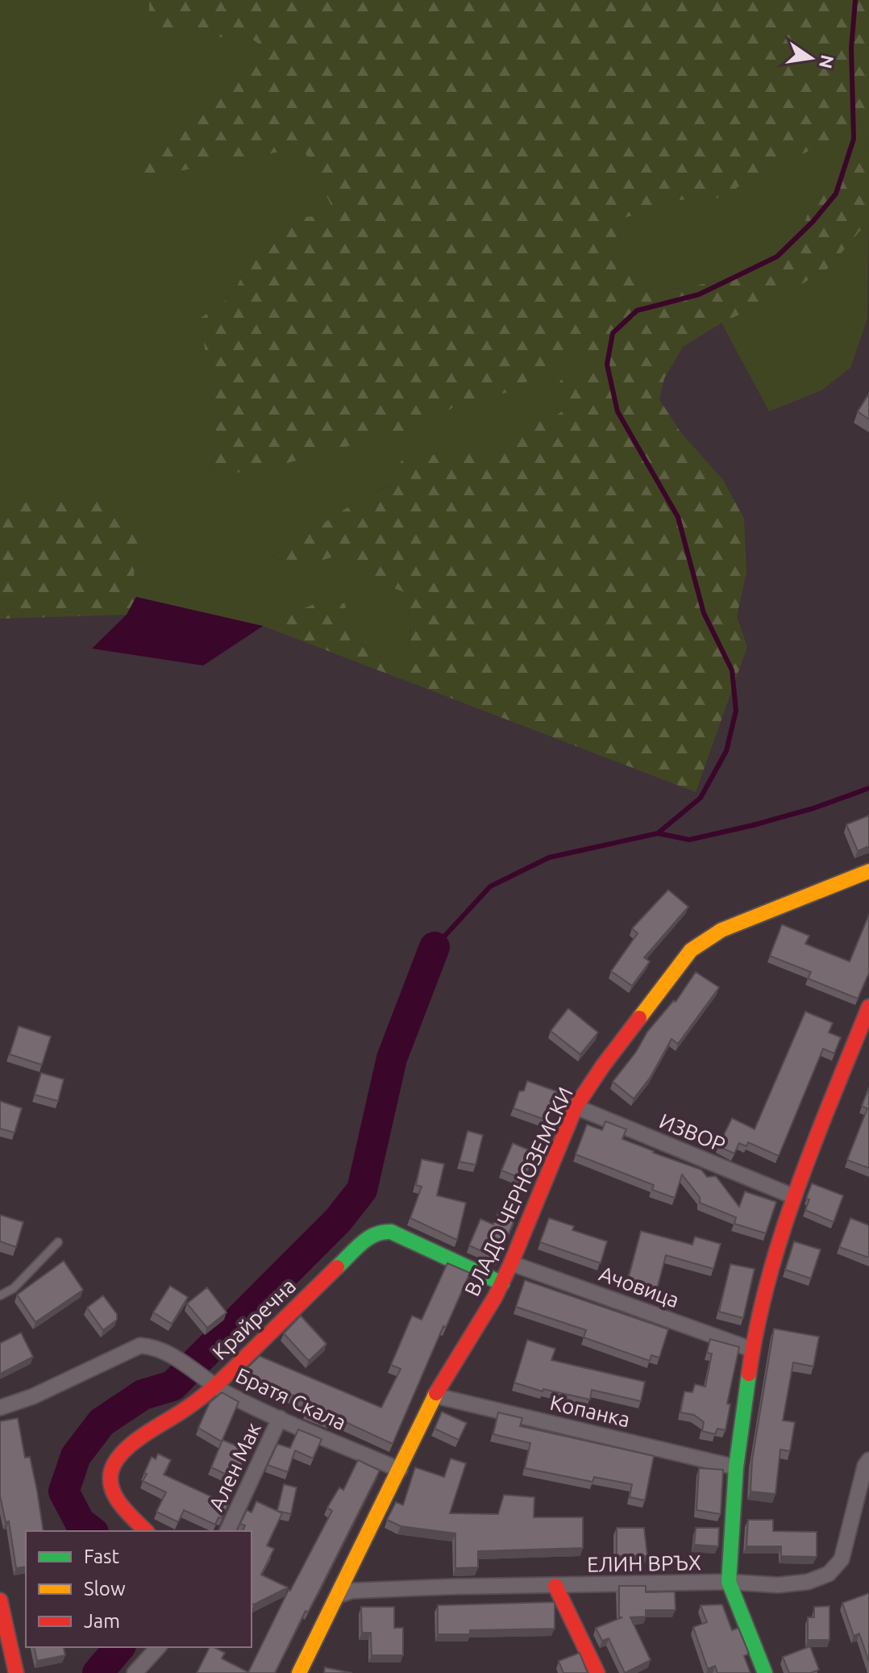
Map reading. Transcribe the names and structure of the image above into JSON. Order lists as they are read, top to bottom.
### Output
{
  "streets": {
    "street": [
      "ИЗВОР",
      "ВЛАДО ЧЕРНОЗЕМСКИ",
      "Ачовица",
      "Крайречна",
      "Братя Скала",
      "Копанка",
      "Ален Мак",
      "ЕЛИН ВРЪХ"
    ]
  },
  "crossings": [
    ["ИЗВОР", "ВЛАДО ЧЕРНОЗЕМСКИ"],
    ["ВЛАДО ЧЕРНОЗЕМСКИ", "Ачовица"],
    ["ВЛАДО ЧЕРНОЗЕМСКИ", "Крайречна"],
    ["ВЛАДО ЧЕРНОЗЕМСКИ", "Братя Скала"],
    ["ВЛАДО ЧЕРНОЗЕМСКИ", "Копанка"],
    ["ВЛАДО ЧЕРНОЗЕМСКИ", "ЕЛИН ВРЪХ"],
    ["Крайречна", "Братя Скала"],
    ["Братя Скала", "Ален Мак"]
  ],
  "legend": ["Fast", "Slow", "Jam"],
  "north": "right"
}
